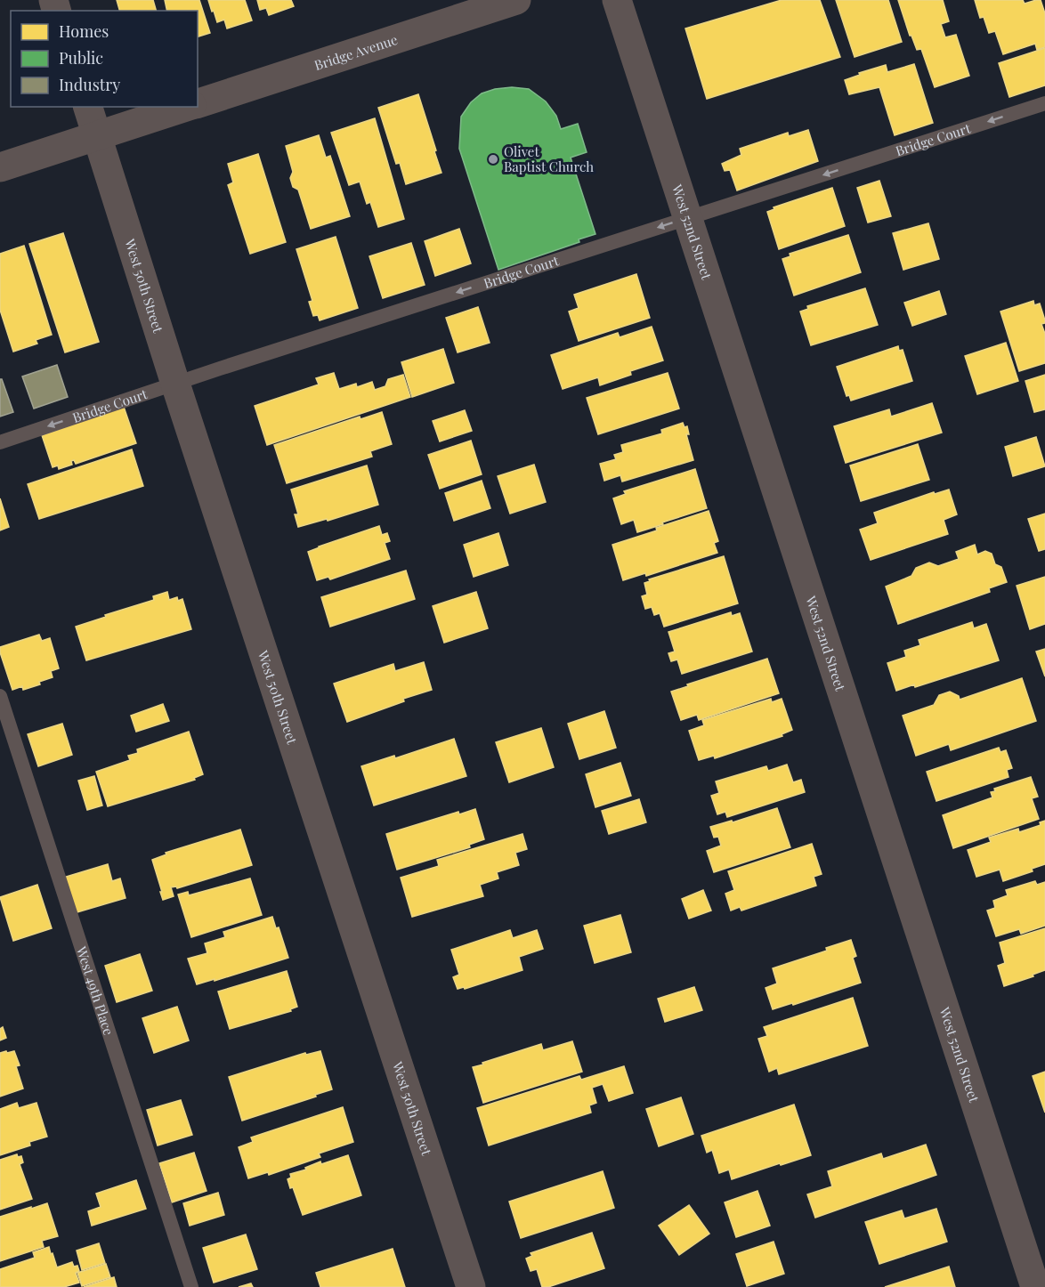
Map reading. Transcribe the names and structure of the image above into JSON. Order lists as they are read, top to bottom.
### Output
{
  "streets": {
    "street": ["Bridge Avenue", "West 52nd Street", "West 50th Street"],
    "lane": ["Bridge Court", "West 49th Place"]
  },
  "crossings": [
    ["Bridge Court", "West 52nd Street"],
    ["Bridge Court", "West 50th Street"]
  ],
  "one_way": ["Bridge Court"],
  "places": ["Olivet Baptist Church"],
  "legend": ["Homes", "Public", "Industry"]
}
